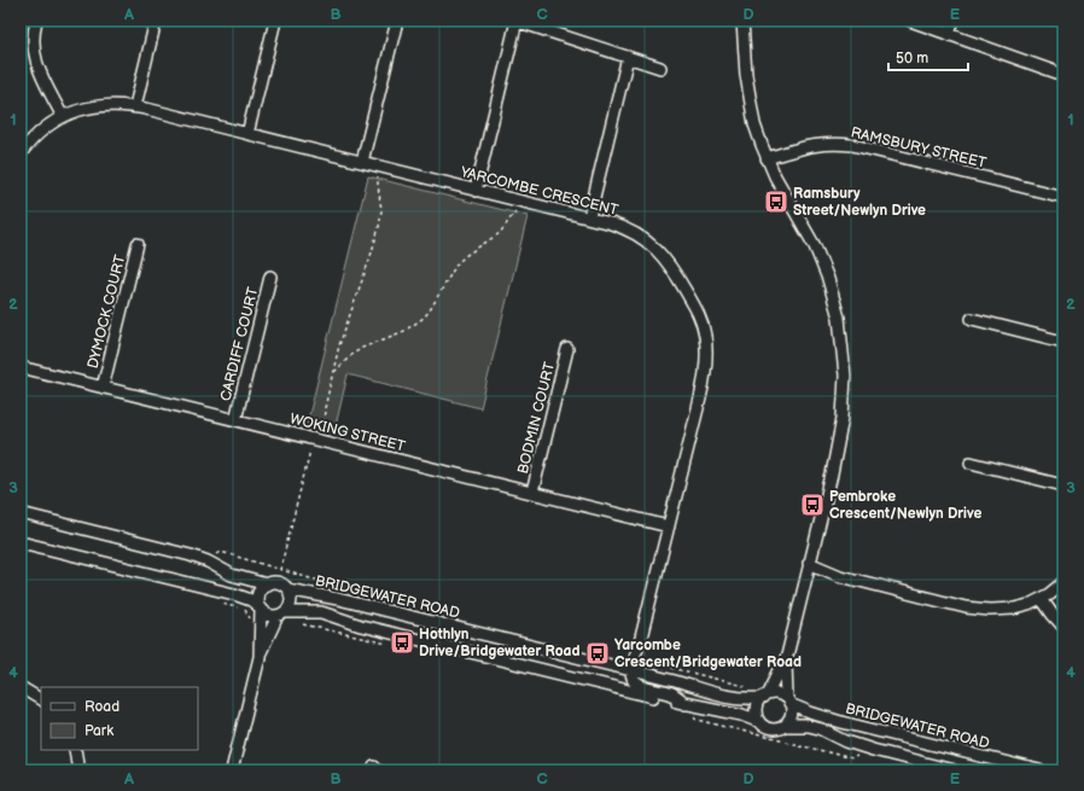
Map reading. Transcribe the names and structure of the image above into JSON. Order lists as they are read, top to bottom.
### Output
{
  "streets": {
    "street": [
      "RAMSBURY STREET",
      "YARCOMBE CRESCENT",
      "DYMOCK COURT",
      "CARDIFF COURT",
      "BODMIN COURT",
      "WOKING STREET",
      "BRIDGEWATER ROAD"
    ]
  },
  "crossings": [
    ["YARCOMBE CRESCENT", "WOKING STREET"],
    ["YARCOMBE CRESCENT", "BRIDGEWATER ROAD"],
    ["DYMOCK COURT", "WOKING STREET"],
    ["CARDIFF COURT", "WOKING STREET"],
    ["BODMIN COURT", "WOKING STREET"]
  ],
  "places": {
    "bus stop": [
      "Ramsbury Street/Newlyn Drive",
      "Pembroke Crescent/Newlyn Drive",
      "Hothlyn Drive/Bridgewater Road",
      "Yarcombe Crescent/Bridgewater Road"
    ]
  },
  "legend": ["Road", "Park"],
  "scale_bar": "50 m",
  "grid": {
    "columns": [
      "A",
      "B",
      "C",
      "D",
      "E"
    ],
    "rows": [
      "1",
      "2",
      "3",
      "4"
    ]
  }
}
